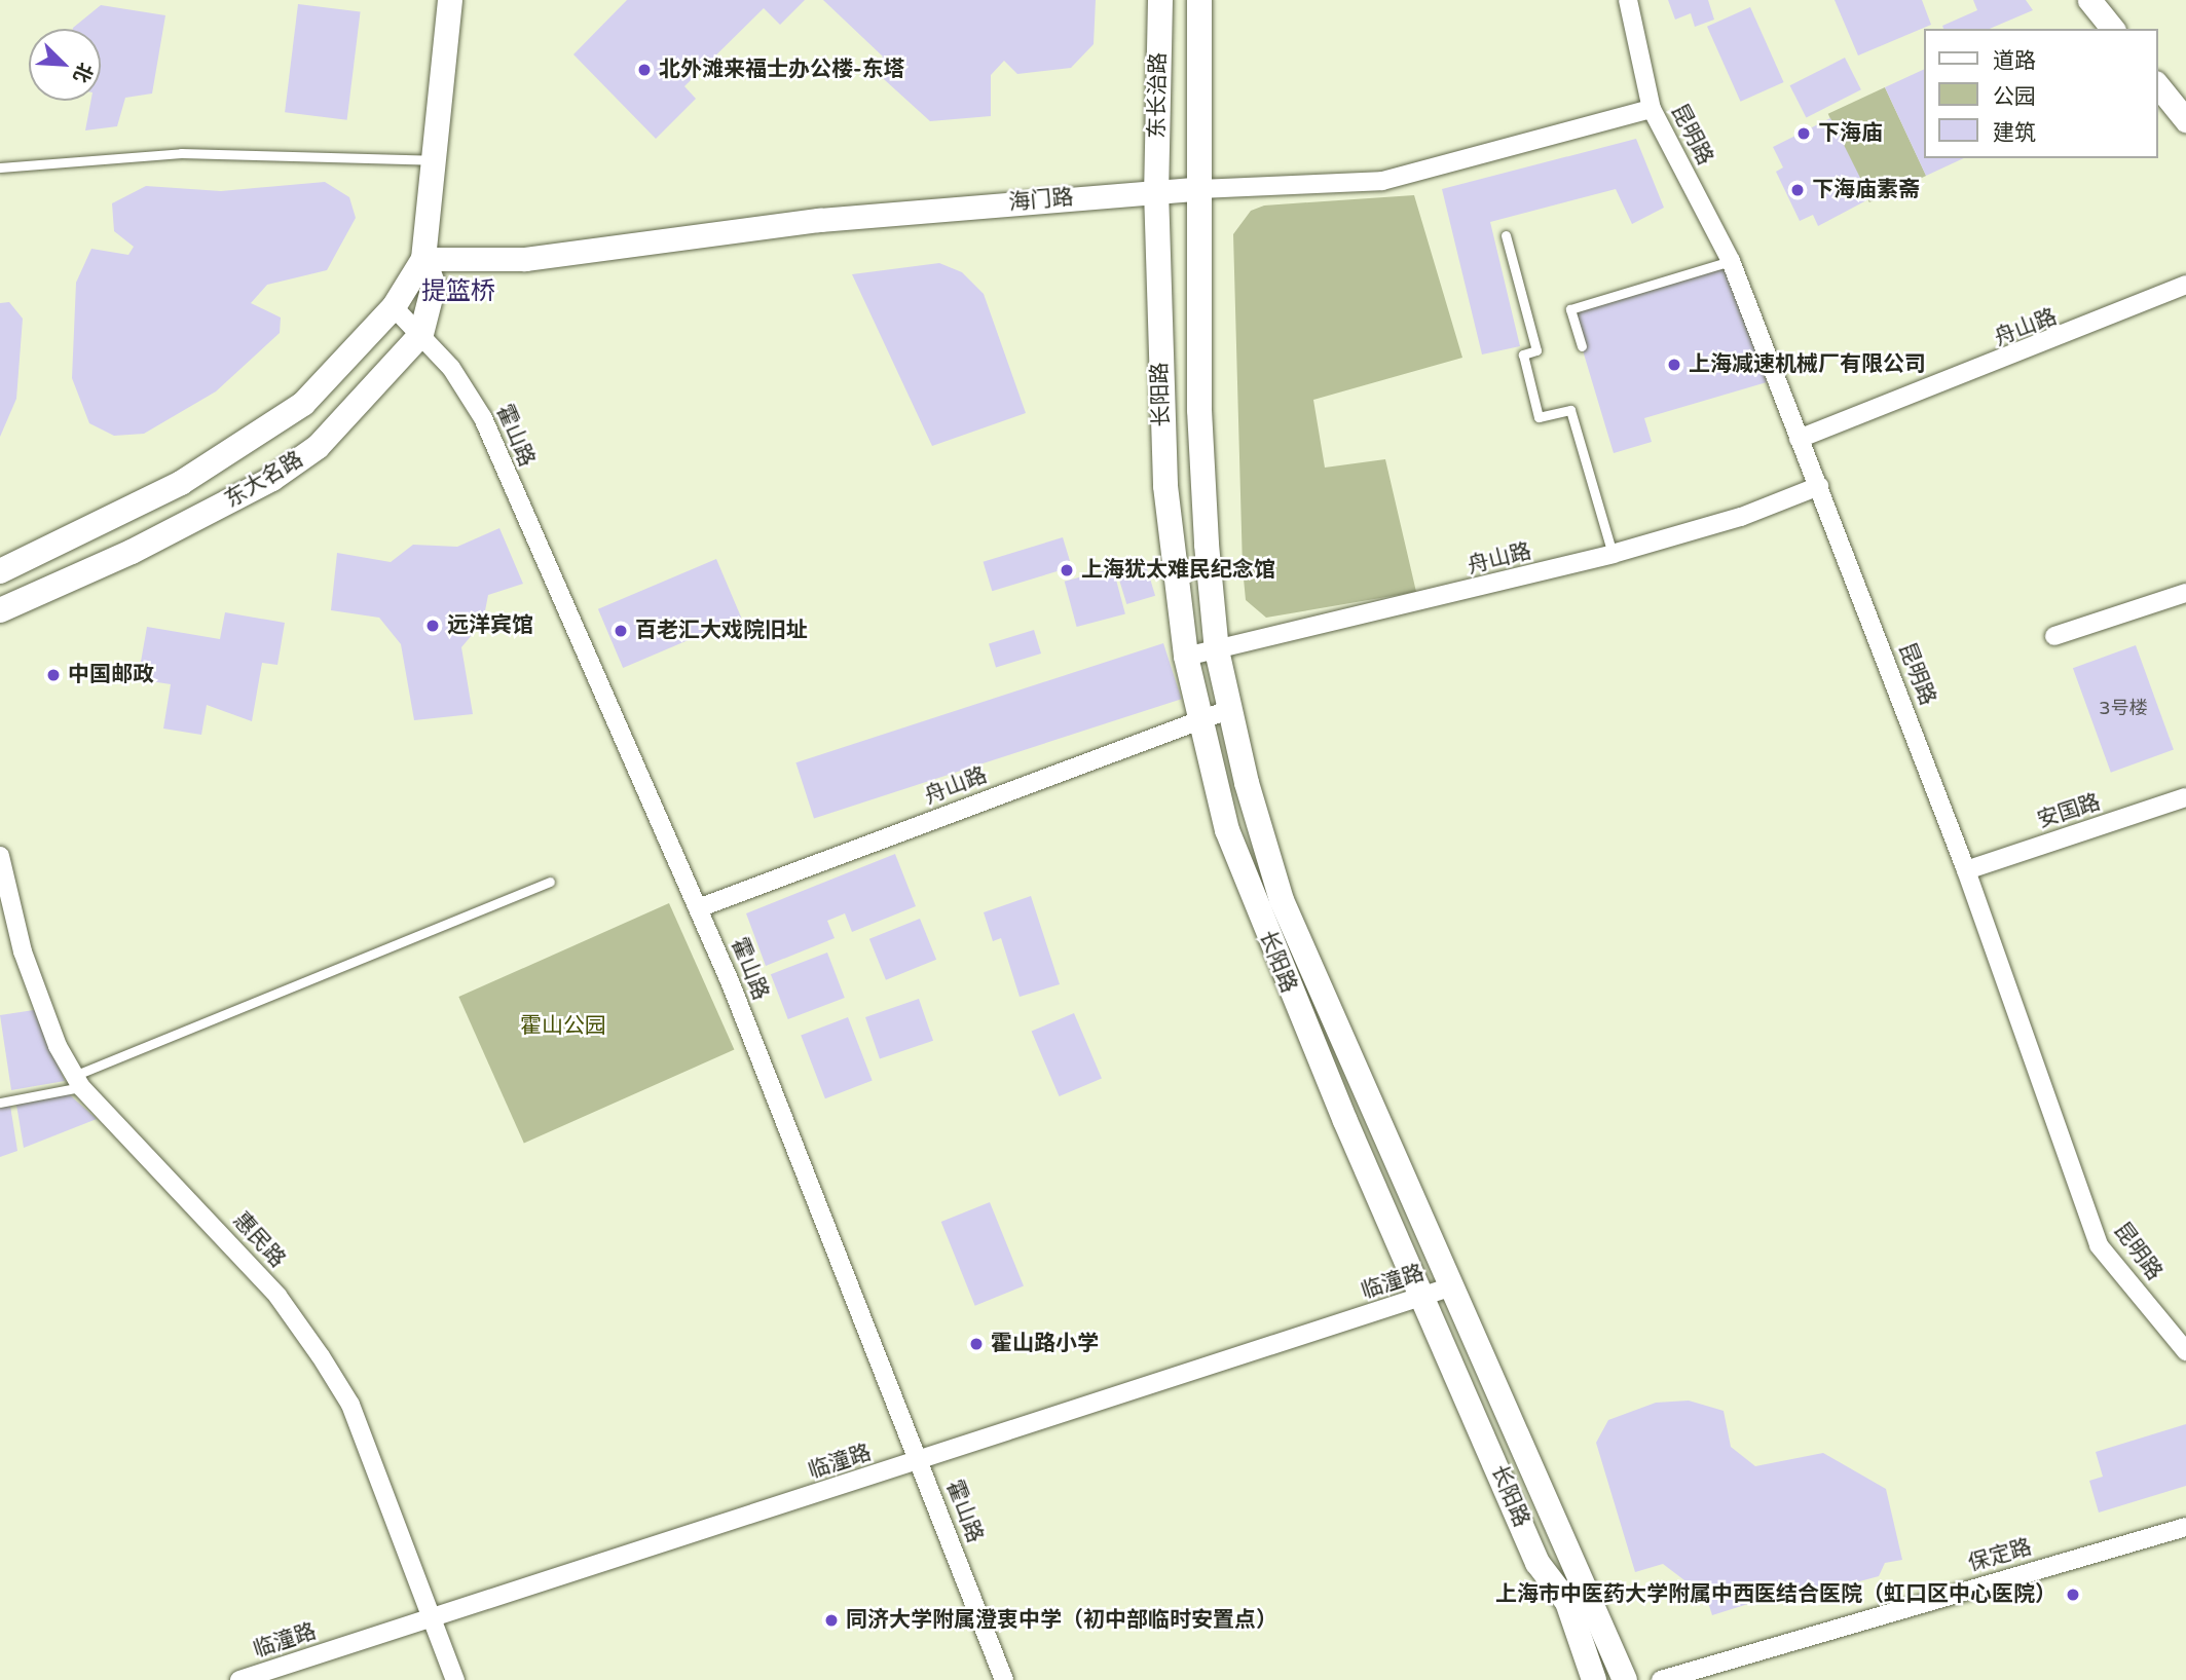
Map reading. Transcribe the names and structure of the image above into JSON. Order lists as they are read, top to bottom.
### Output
{
  "streets": {
    "main road": ["东长治路", "长阳路", "东大名路"],
    "street": [
      "昆明路",
      "海门路",
      "舟山路",
      "霍山路",
      "安国路",
      "惠民路",
      "临潼路",
      "保定路"
    ]
  },
  "crossings": [
    ["东长治路", "海门路"],
    ["东长治路", "长阳路"],
    ["昆明路", "海门路"],
    ["昆明路", "舟山路"],
    ["昆明路", "安国路"],
    ["海门路", "长阳路"],
    ["海门路", "东大名路"],
    ["舟山路", "长阳路"],
    ["舟山路", "霍山路"],
    ["长阳路", "临潼路"],
    ["霍山路", "东大名路"],
    ["霍山路", "临潼路"],
    ["惠民路", "临潼路"]
  ],
  "districts": ["提篮桥"],
  "parks": ["霍山公园"],
  "places": [
    "北外滩来福士办公楼-东塔",
    "下海庙",
    "下海庙素斋",
    "上海减速机械厂有限公司",
    "上海犹太难民纪念馆",
    "远洋宾馆",
    "百老汇大戏院旧址",
    "中国邮政",
    "霍山路小学",
    "上海市中医药大学附属中西医结合医院（虹口区中心医院）",
    "同济大学附属澄衷中学（初中部临时安置点）"
  ],
  "house_numbers": ["3号楼"],
  "legend": ["道路", "公园", "建筑"],
  "north": "bottom right"
}
